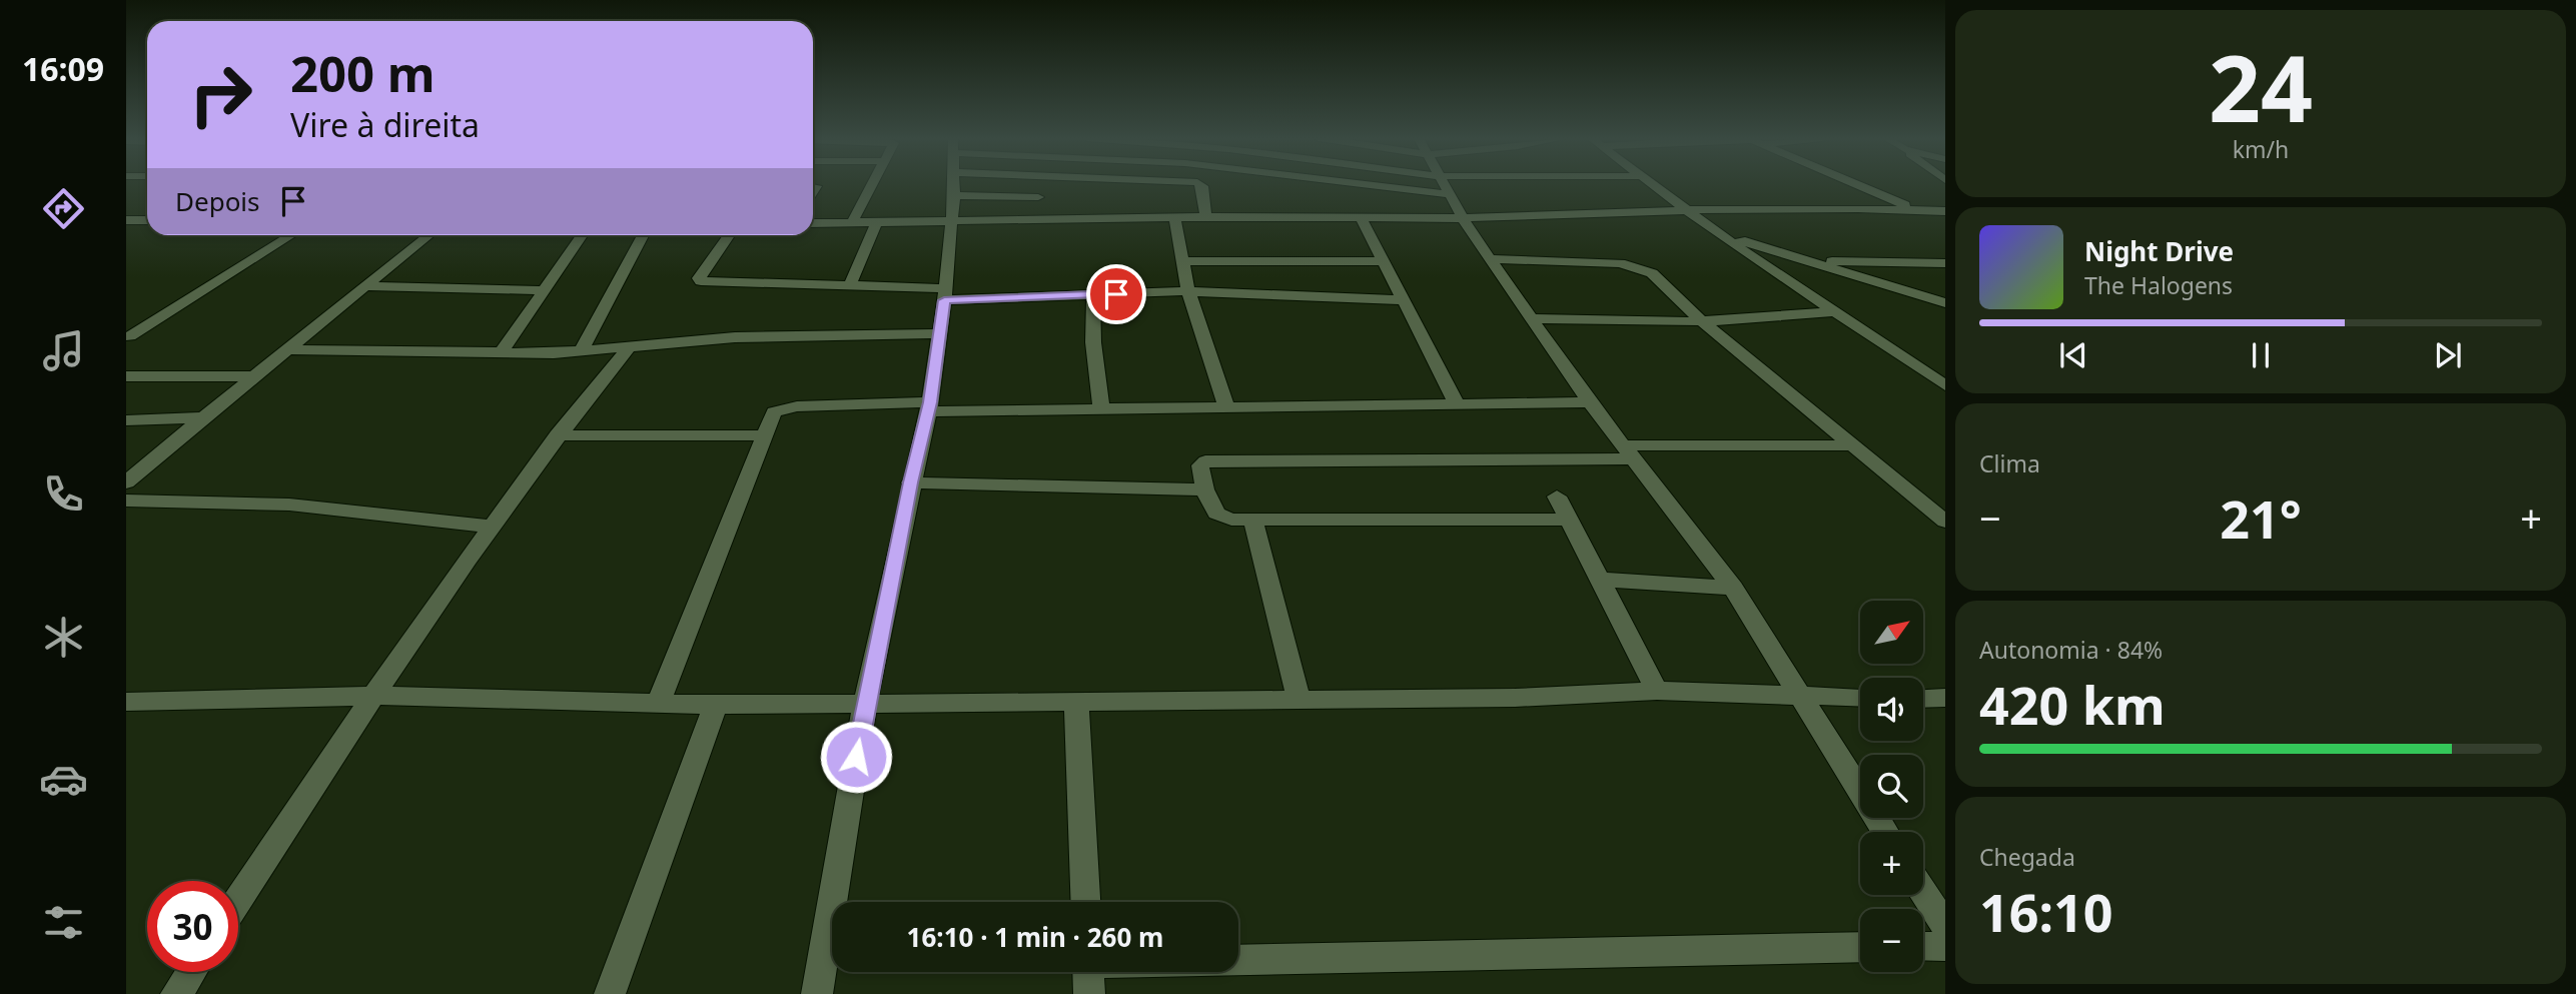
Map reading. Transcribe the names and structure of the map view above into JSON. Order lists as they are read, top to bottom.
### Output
{
  "north": "top right",
  "page": {
    "tabs": "16:09",
    "tile": [
      ["24", "km/h"],
      "Clima",
      ["Autonomia · 84%", "420 km"],
      ["Chegada", "16:10"]
    ],
    "turn": ["200 m", "Vire à direita"],
    "then": "Depois",
    "song": ["Night Drive", "The Halogens"],
    "heat": ["−", "21°", "+"],
    "map_buttons": ["+", "−"],
    "limit": "30",
    "trip": "16:10 · 1 min · 260 m"
  }
}
